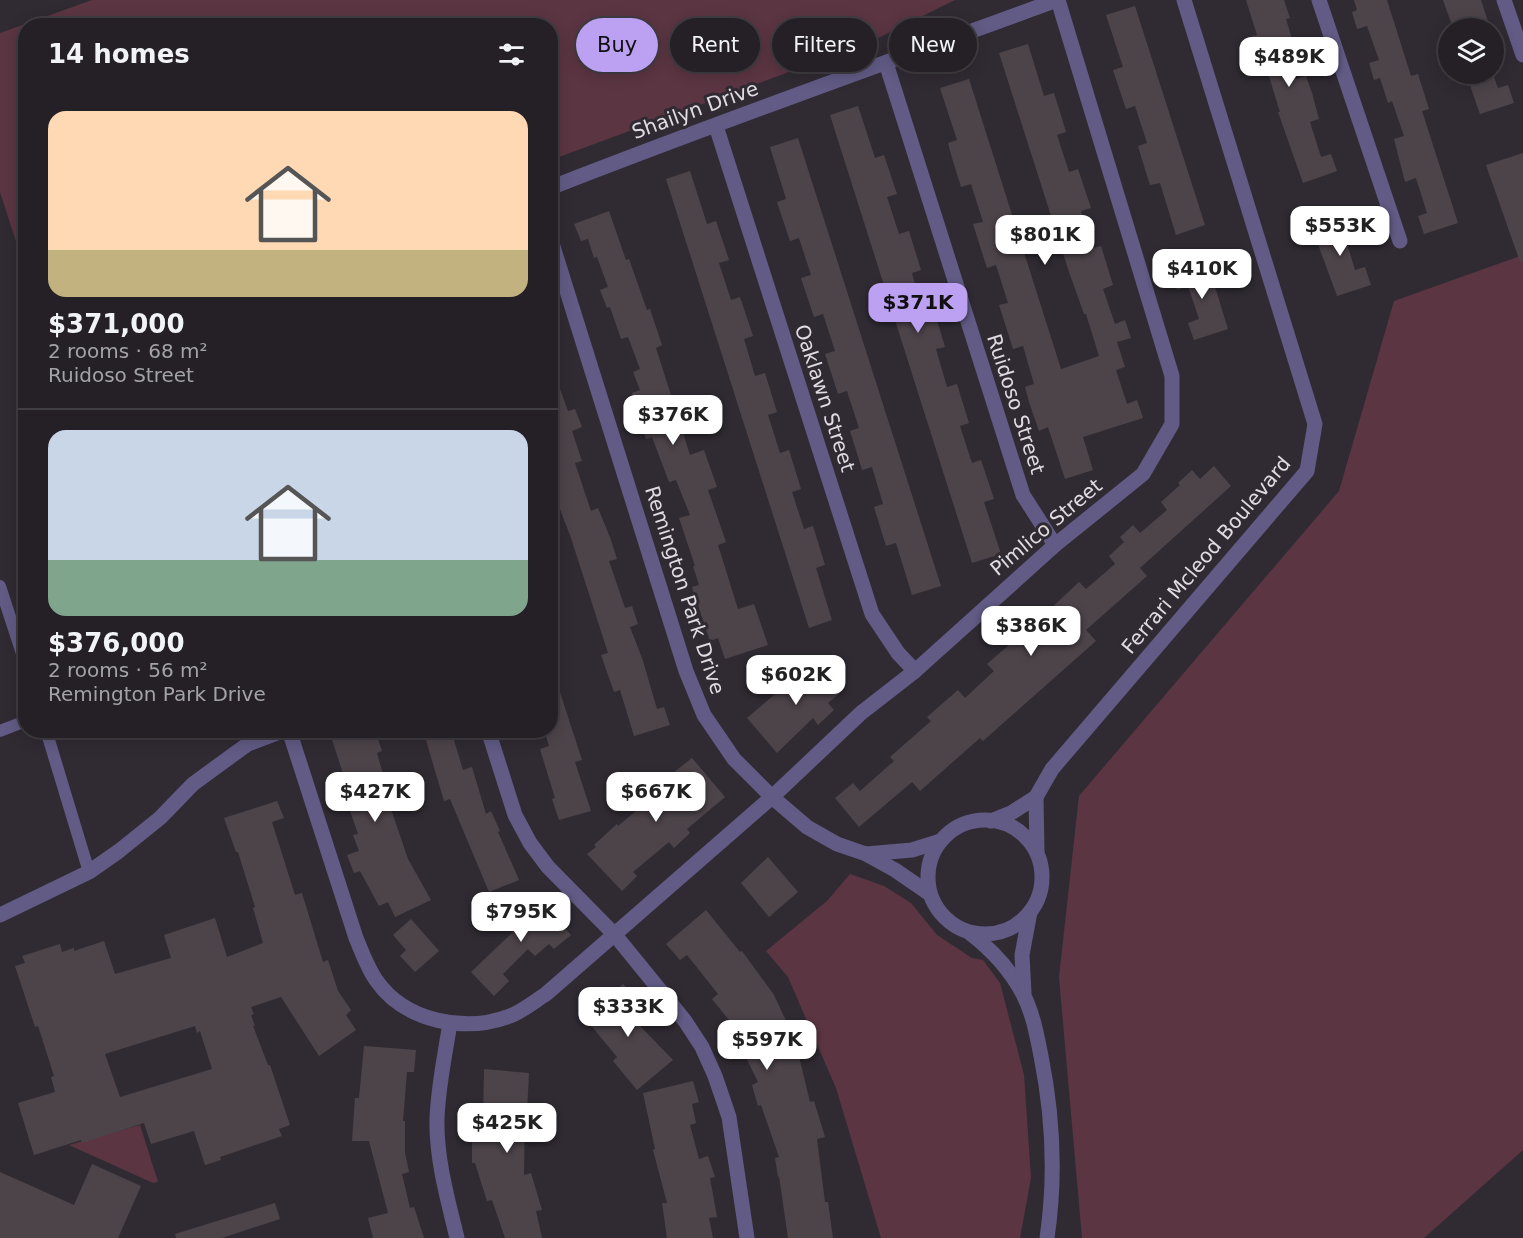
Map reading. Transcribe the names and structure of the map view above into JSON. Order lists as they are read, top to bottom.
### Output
{
  "streets": {
    "street": [
      "Shailyn Drive",
      "Oaklawn Street",
      "Ruidoso Street",
      "Pimlico Street",
      "Ferrari Mcleod Boulevard",
      "Remington Park Drive"
    ]
  },
  "crossings": [
    ["Shailyn Drive", "Oaklawn Street"],
    ["Shailyn Drive", "Ruidoso Street"],
    ["Shailyn Drive", "Pimlico Street"],
    ["Oaklawn Street", "Pimlico Street"],
    ["Ruidoso Street", "Pimlico Street"],
    ["Pimlico Street", "Remington Park Drive"]
  ],
  "page": {
    "chip": [
      "Buy",
      "Rent",
      "Filters",
      "New"
    ],
    "heading": "14 homes",
    "price": [
      "$489K",
      "$553K",
      "$801K",
      "$410K",
      "$371K",
      "$376K",
      "$386K",
      "$602K",
      "$427K",
      "$667K",
      "$795K",
      "$333K",
      "$597K",
      "$425K"
    ],
    "list": [
      {
        "name": "$371,000",
        "note": "2 rooms · 68 m² · Ruidoso Street"
      },
      {
        "name": "$376,000",
        "note": "2 rooms · 56 m² · Remington Park Drive"
      }
    ]
  }
}
